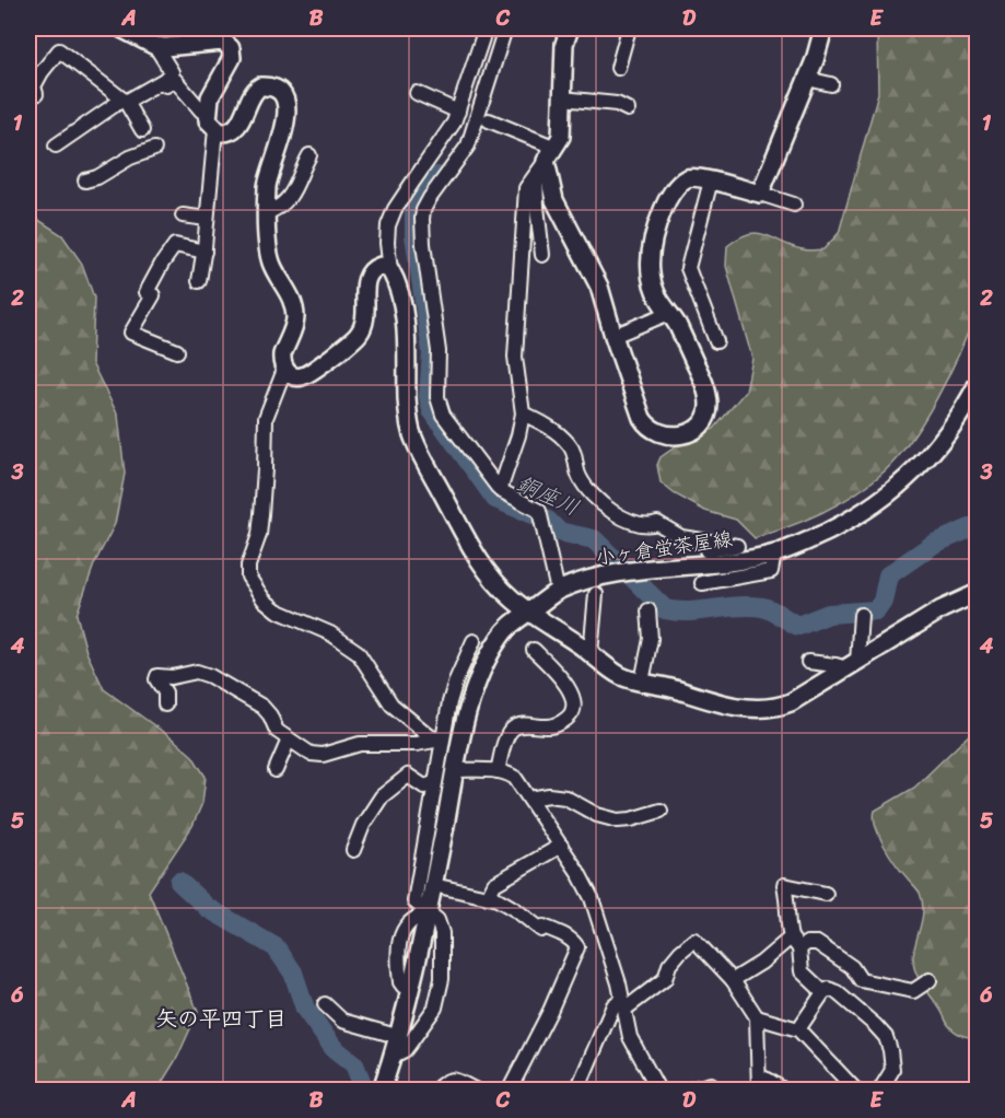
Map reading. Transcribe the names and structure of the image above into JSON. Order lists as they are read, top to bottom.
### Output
{
  "streets": {
    "street": ["小ヶ倉蛍茶屋線"]
  },
  "districts": ["矢の平四丁目"],
  "water": ["銅座川"],
  "grid": {
    "columns": [
      "A",
      "B",
      "C",
      "D",
      "E"
    ],
    "rows": [
      "1",
      "2",
      "3",
      "4",
      "5",
      "6"
    ]
  }
}
